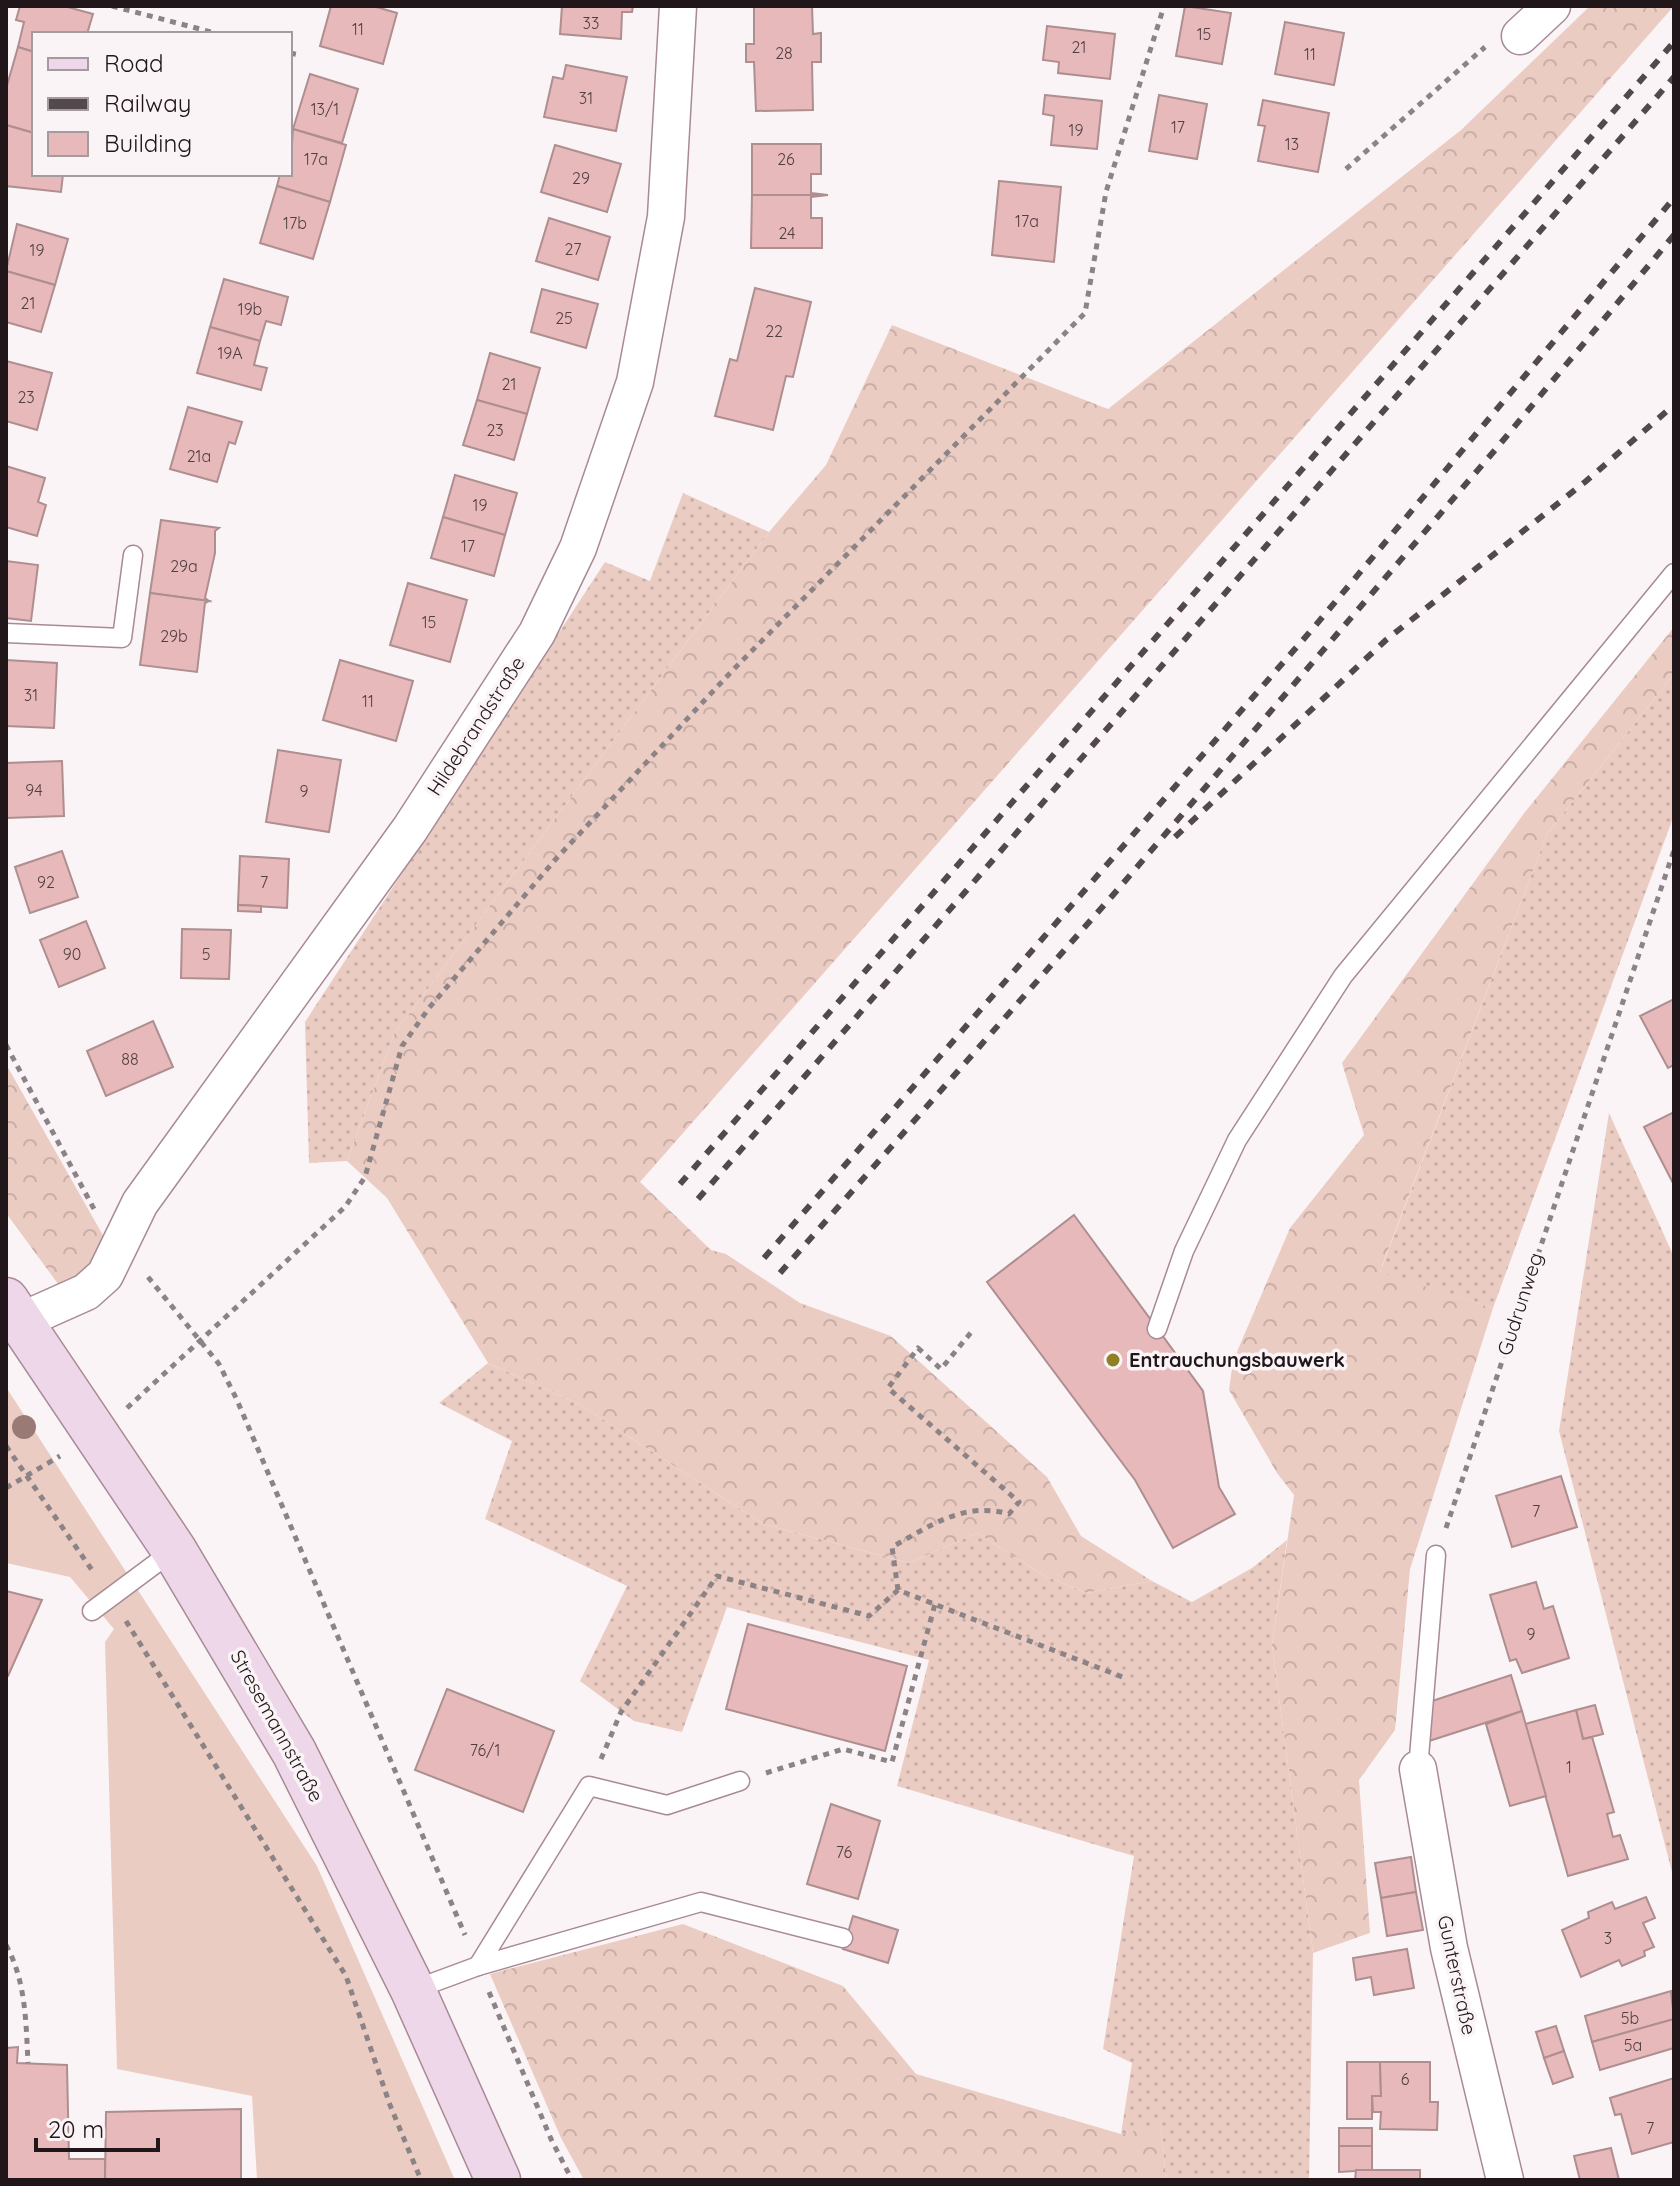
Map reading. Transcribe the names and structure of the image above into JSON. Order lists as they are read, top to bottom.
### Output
{
  "streets": {
    "main road": ["Stresemannstraße"],
    "street": ["Hildebrandstraße", "Gunterstraße"],
    "path": ["Gudrunweg"]
  },
  "crossings": [
    ["Hildebrandstraße", "Stresemannstraße"]
  ],
  "places": ["Entrauchungsbauwerk"],
  "house_numbers": [
    "33",
    "11",
    "15",
    "21",
    "28",
    "11",
    "31",
    "13/1",
    "17",
    "19",
    "13",
    "17a",
    "26",
    "29",
    "17a",
    "17b",
    "24",
    "27",
    "19",
    "21",
    "19b",
    "25",
    "22",
    "19A",
    "21",
    "23",
    "23",
    "21a",
    "19",
    "17",
    "29a",
    "15",
    "29b",
    "31",
    "11",
    "94",
    "9",
    "92",
    "7",
    "90",
    "5",
    "88",
    "7",
    "9",
    "76/1",
    "1",
    "76",
    "3",
    "5b",
    "5a",
    "6",
    "7"
  ],
  "legend": ["Road", "Railway", "Building"],
  "scale_bar": "20 m"
}
